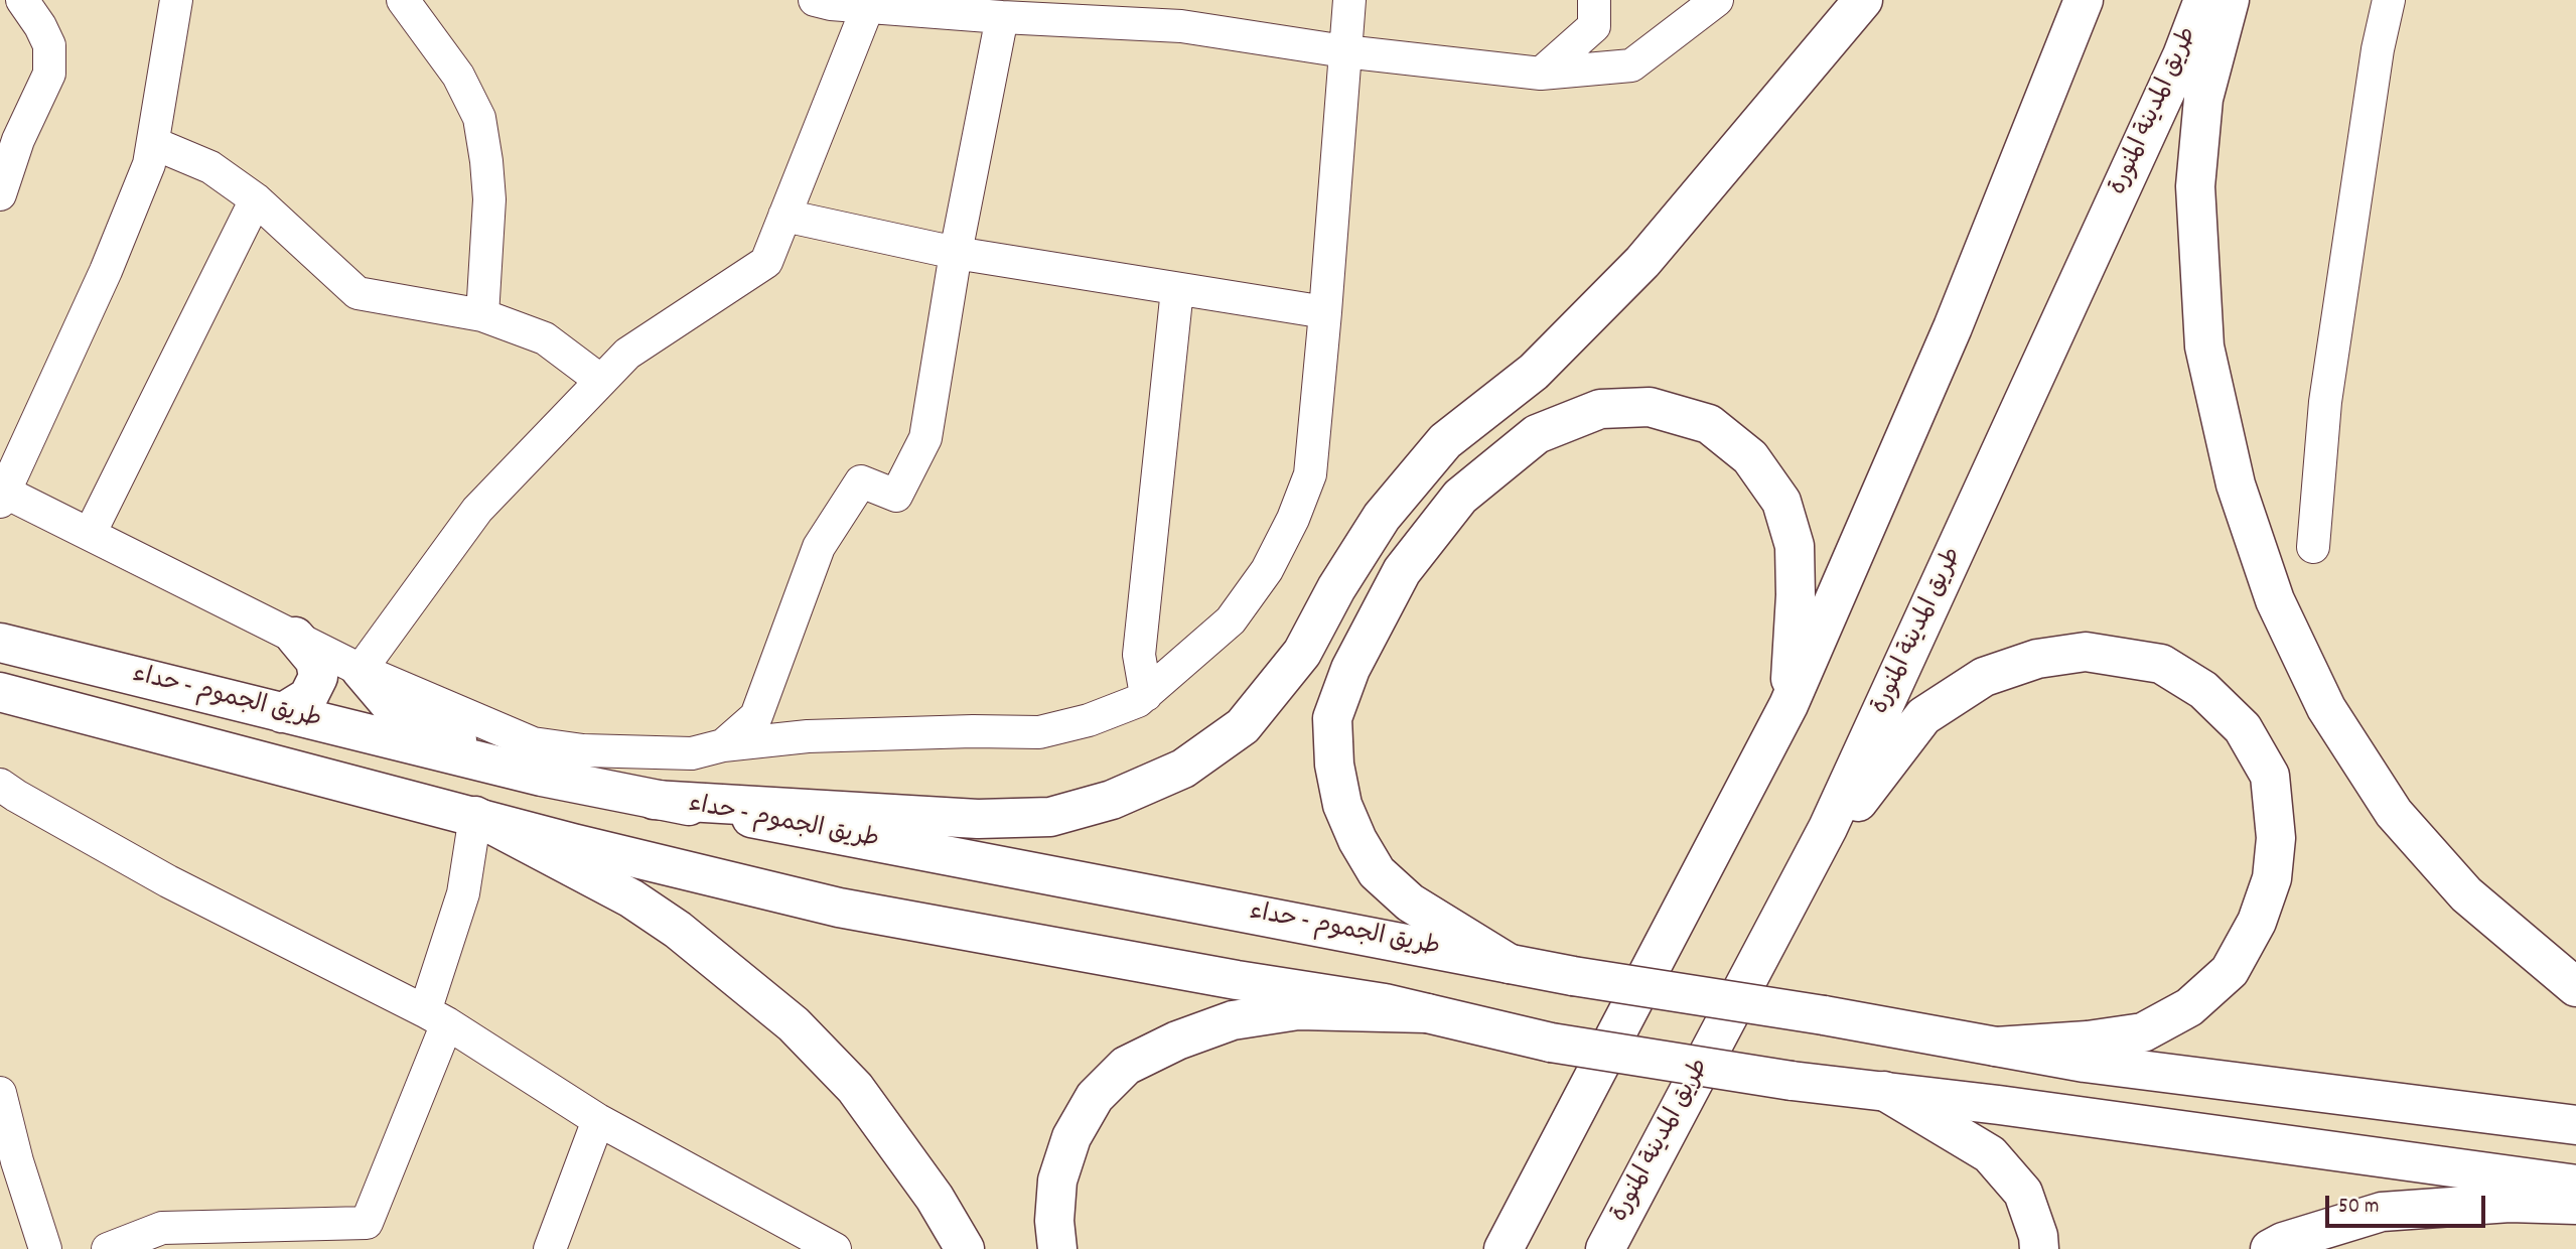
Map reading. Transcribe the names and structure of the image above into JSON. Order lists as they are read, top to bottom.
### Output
{
  "streets": {
    "main road": ["طريق المدينة المنورة", "طريق الجموم - حداء"]
  },
  "scale_bar": "50 m"
}
